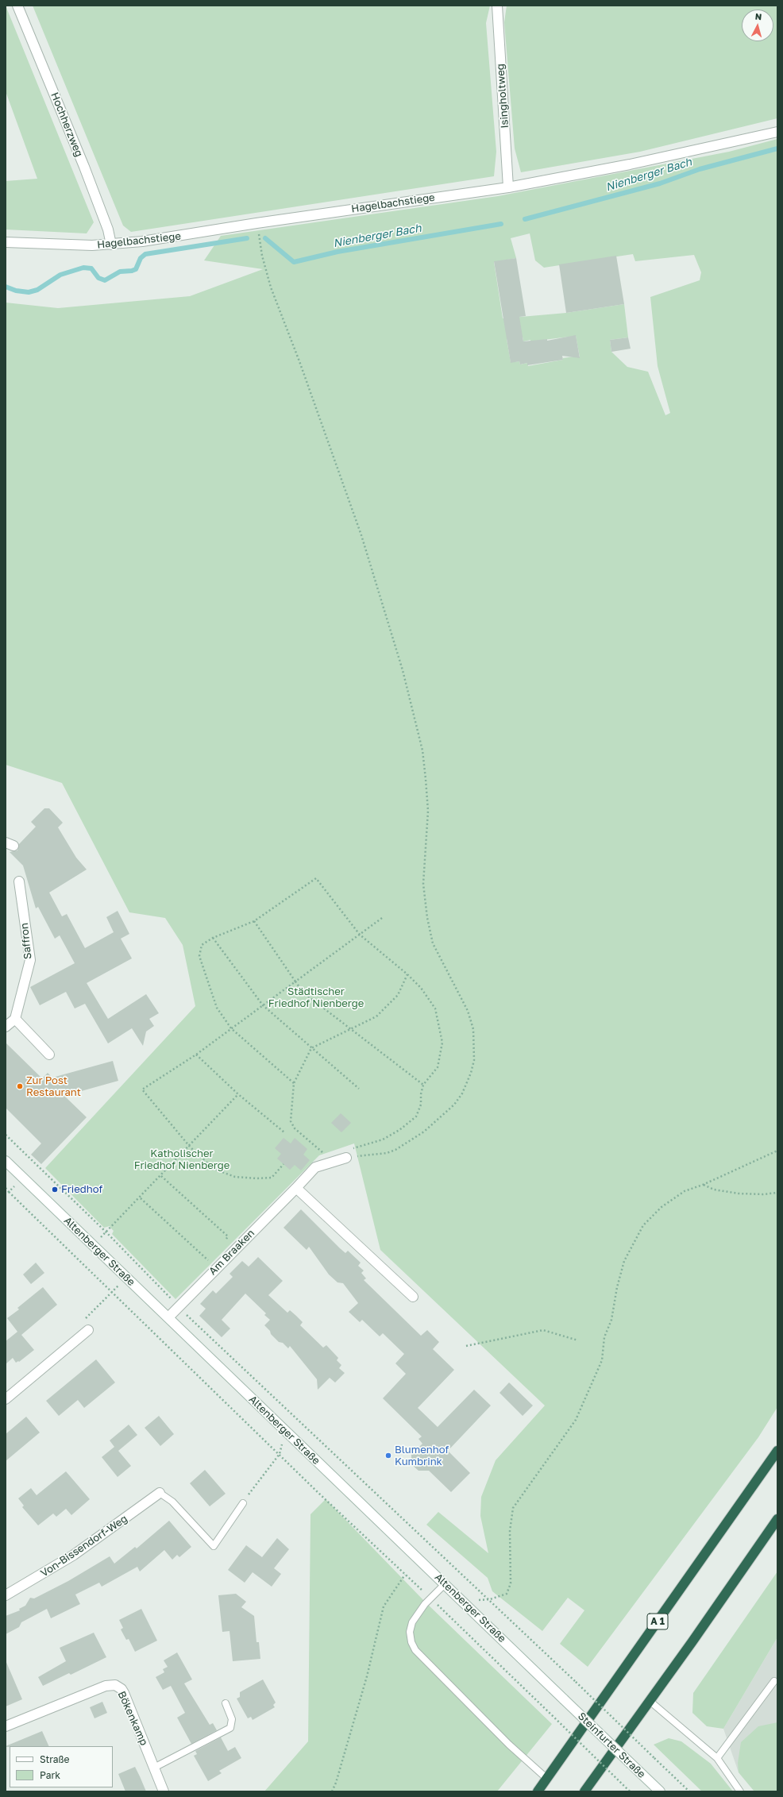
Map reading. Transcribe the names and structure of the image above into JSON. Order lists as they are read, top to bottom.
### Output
{
  "streets": {
    "highway": ["A 1"],
    "street": [
      "Isingholtweg",
      "Hochherzweg",
      "Hagelbachstiege",
      "Saffron",
      "Altenberger Straße",
      "Am Braaken",
      "Von-Bissendorf-Weg",
      "Bökenkamp",
      "Steinfurter Straße"
    ]
  },
  "crossings": [
    ["Isingholtweg", "Hagelbachstiege"],
    ["Hochherzweg", "Hagelbachstiege"],
    ["Altenberger Straße", "Am Braaken"],
    ["Altenberger Straße", "Steinfurter Straße"]
  ],
  "water": ["Nienberger Bach"],
  "parks": ["Städtischer Friedhof Nienberge", "Katholischer Friedhof Nienberge"],
  "places": ["Zur Post Restaurant", "Friedhof", "Blumenhof Kumbrink"],
  "legend": ["Straße", "Park"],
  "north": "top"
}
